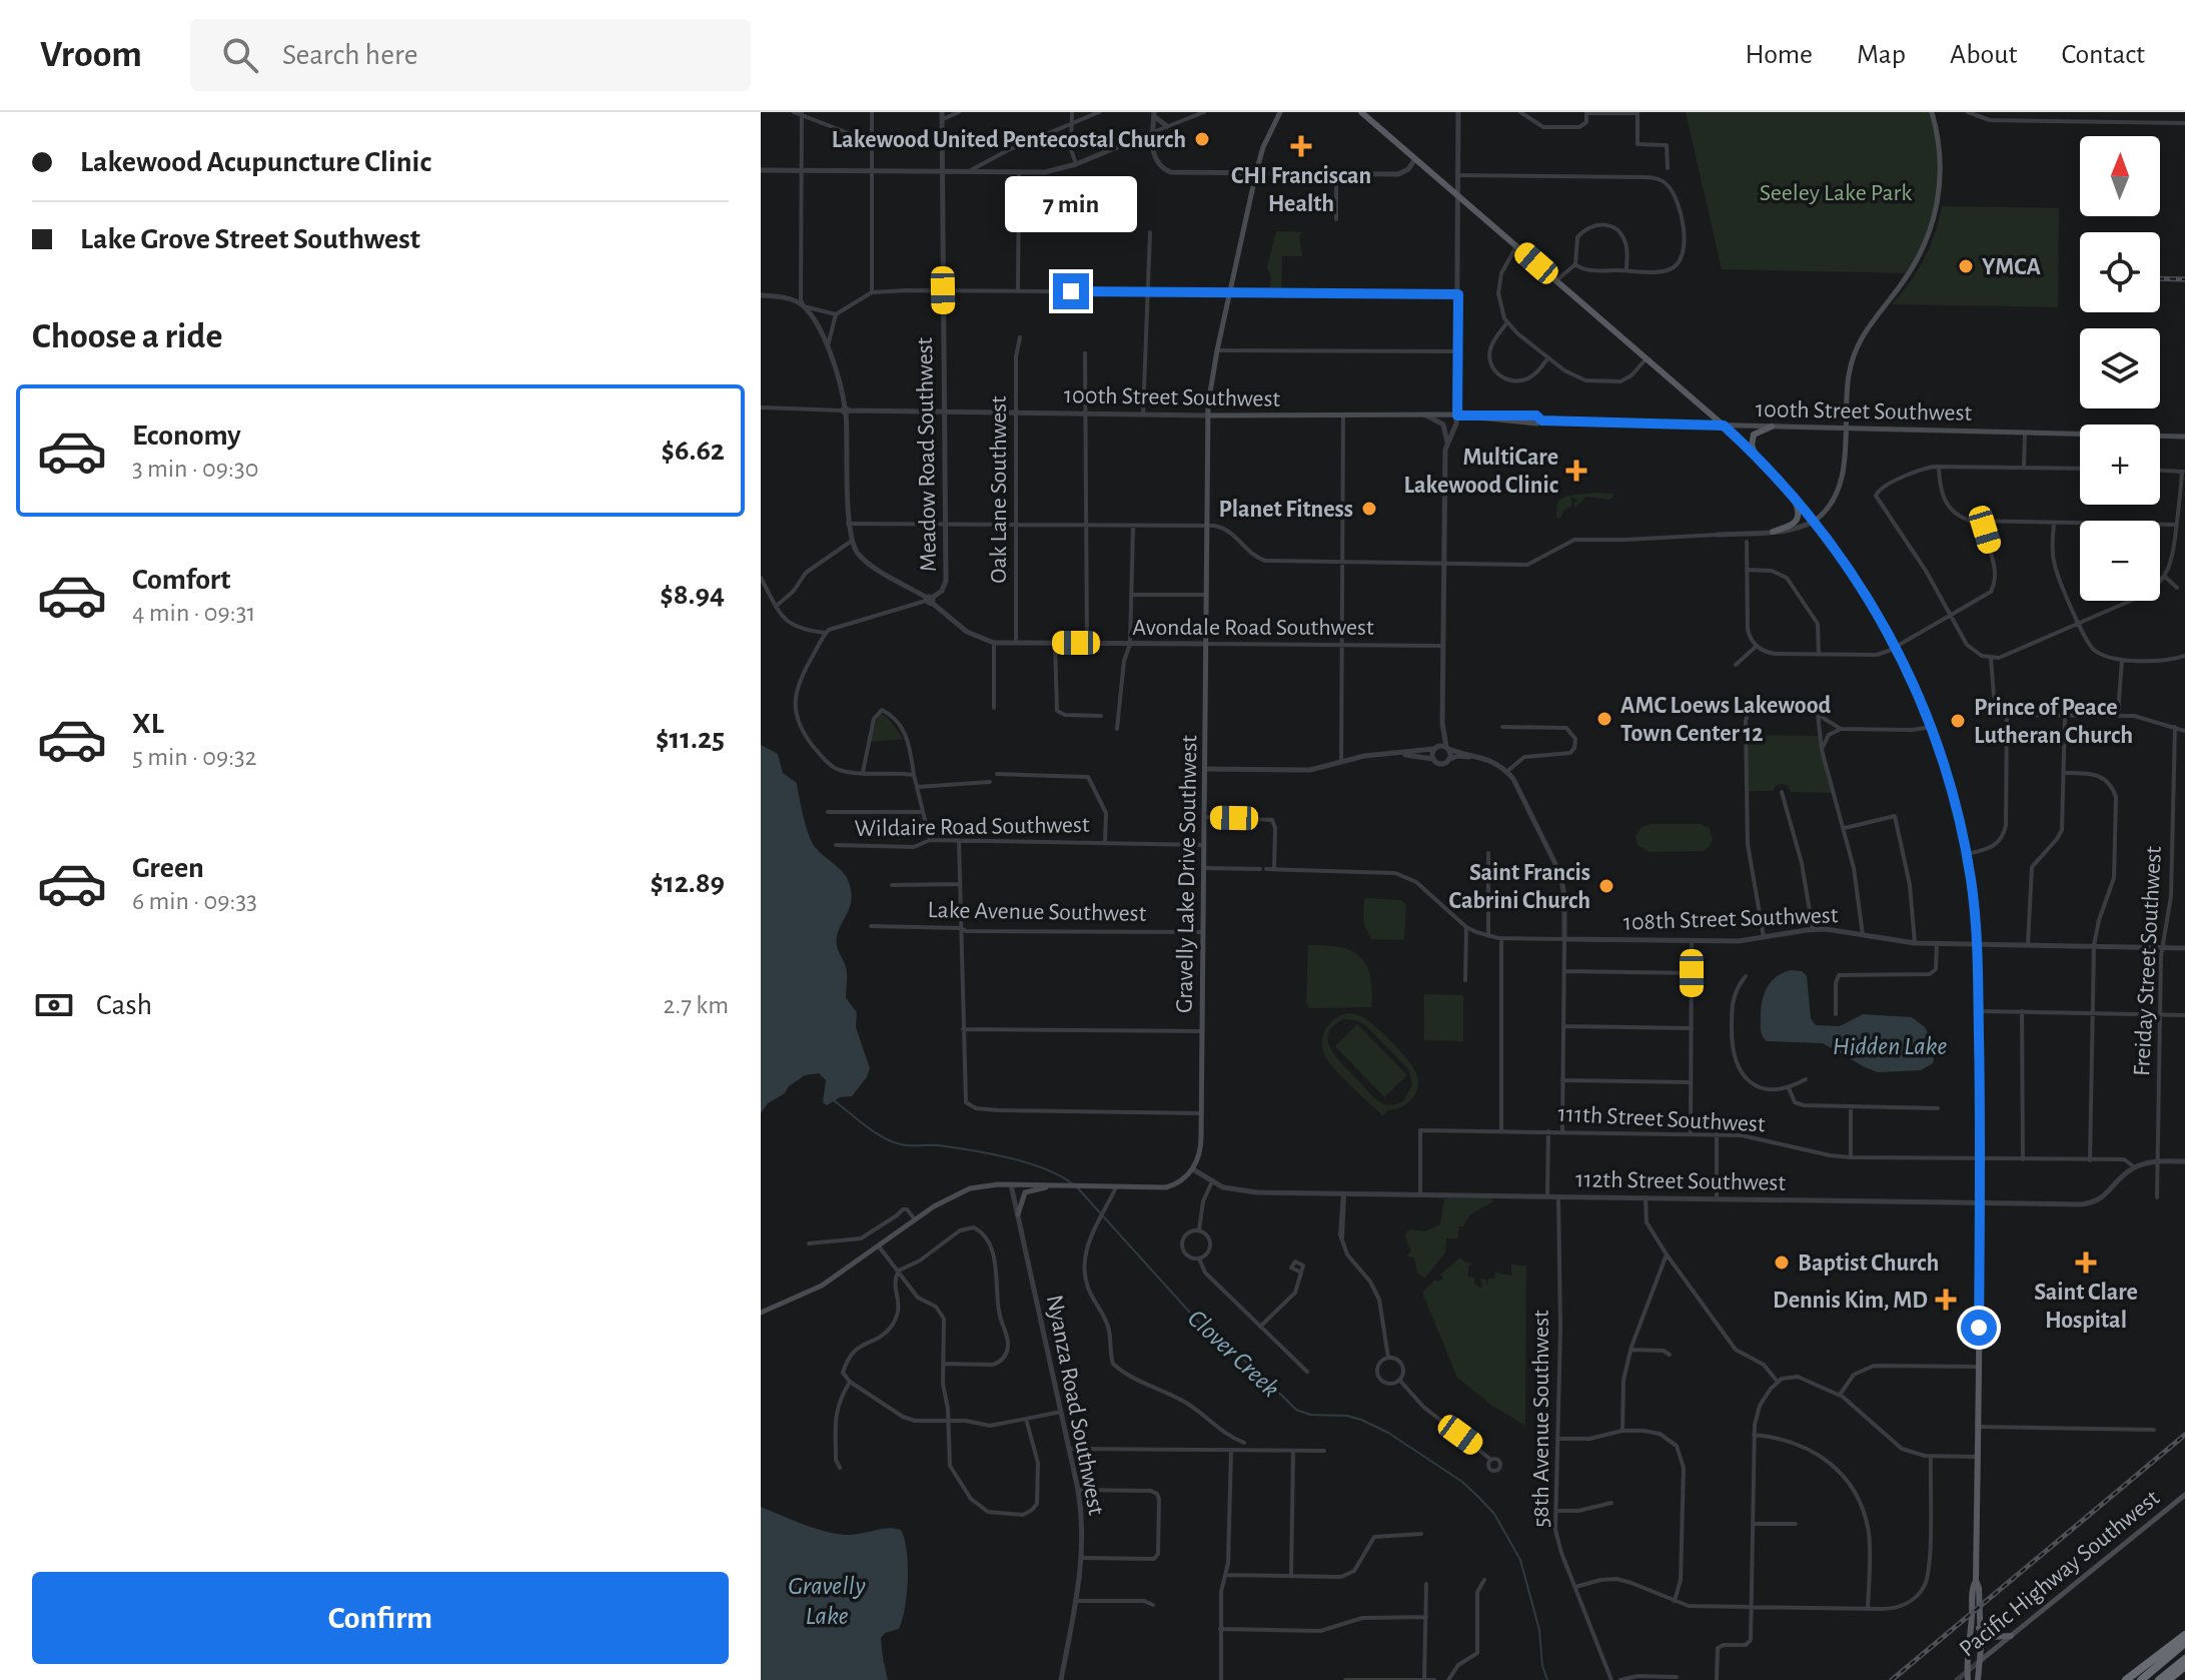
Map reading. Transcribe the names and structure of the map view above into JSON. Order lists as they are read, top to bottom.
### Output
{
  "streets": {
    "main road": ["100th Street Southwest", "Gravelly Lake Drive Southwest", "Pacific Highway Southwest"],
    "street": [
      "Meadow Road Southwest",
      "Oak Lane Southwest",
      "Avondale Road Southwest",
      "Wildaire Road Southwest",
      "Lake Avenue Southwest",
      "108th Street Southwest",
      "Freiday Street Southwest",
      "111th Street Southwest",
      "112th Street Southwest",
      "Nyanza Road Southwest",
      "58th Avenue Southwest"
    ]
  },
  "crossings": [
    ["100th Street Southwest", "Meadow Road Southwest"],
    ["100th Street Southwest", "Oak Lane Southwest"],
    ["100th Street Southwest", "Gravelly Lake Drive Southwest"],
    ["Meadow Road Southwest", "Avondale Road Southwest"],
    ["Oak Lane Southwest", "Avondale Road Southwest"],
    ["Avondale Road Southwest", "Gravelly Lake Drive Southwest"],
    ["Wildaire Road Southwest", "Gravelly Lake Drive Southwest"],
    ["Gravelly Lake Drive Southwest", "Lake Avenue Southwest"],
    ["Gravelly Lake Drive Southwest", "112th Street Southwest"],
    ["108th Street Southwest", "Freiday Street Southwest"],
    ["Freiday Street Southwest", "112th Street Southwest"],
    ["111th Street Southwest", "112th Street Southwest"],
    ["112th Street Southwest", "58th Avenue Southwest"]
  ],
  "water": ["Hidden Lake", "Clover Creek", "Gravelly Lake"],
  "parks": ["Seeley Lake Park"],
  "places": {
    "other": [
      "Lakewood United Pentecostal Church",
      "YMCA",
      "Planet Fitness",
      "AMC Loews Lakewood Town Center 12",
      "Prince of Peace Lutheran Church",
      "Saint Francis Cabrini Church",
      "Baptist Church"
    ],
    "health": [
      "CHI Franciscan Health",
      "MultiCare Lakewood Clinic",
      "Saint Clare Hospital",
      "Dennis Kim, MD"
    ]
  },
  "north": "top",
  "page": {
    "header": "Vroom",
    "search": "Search here",
    "nav": [
      "Home",
      "Map",
      "About",
      "Contact"
    ],
    "banner": ["Lakewood Acupuncture Clinic", "Lake Grove Street Southwest"],
    "map_buttons": ["+", "−"],
    "bubble": "7 min",
    "heading": "Choose a ride",
    "list": [
      {
        "name": "Economy",
        "note": "3 min · 09:30",
        "value": "$6.62"
      },
      {
        "name": "Comfort",
        "note": "4 min · 09:31",
        "value": "$8.94"
      },
      {
        "name": "XL",
        "note": "5 min · 09:32",
        "value": "$11.25"
      },
      {
        "name": "Green",
        "note": "6 min · 09:33",
        "value": "$12.89"
      }
    ],
    "pay": ["Cash", "2.7 km"],
    "buttons": "Confirm"
  }
}
